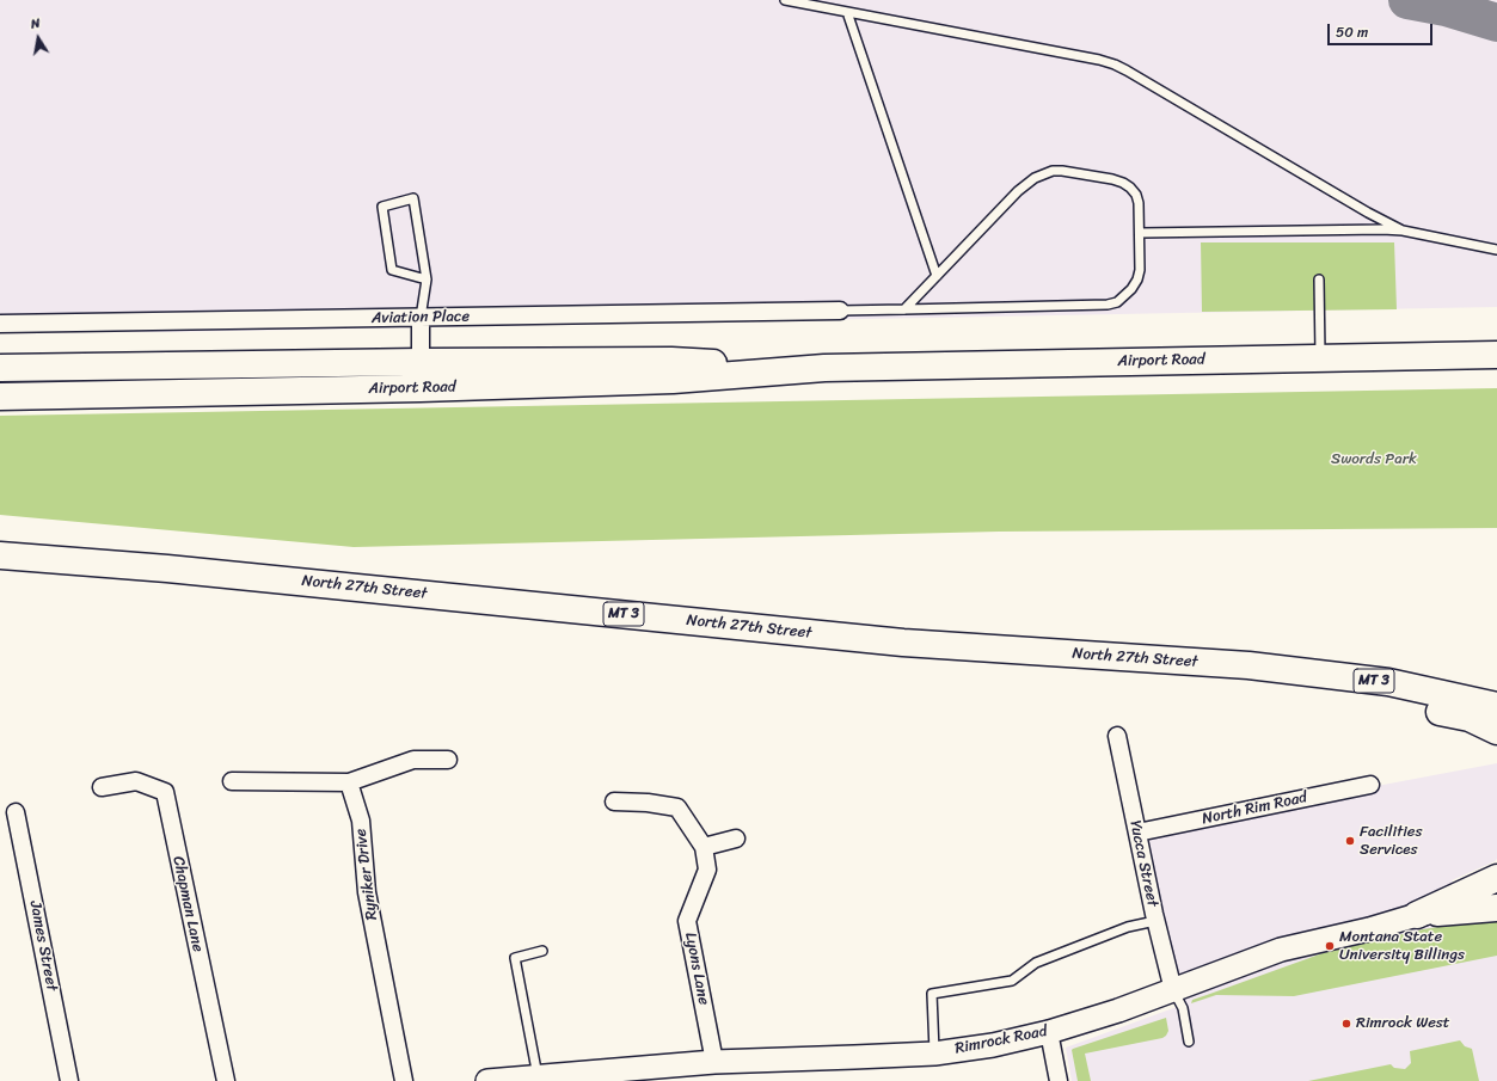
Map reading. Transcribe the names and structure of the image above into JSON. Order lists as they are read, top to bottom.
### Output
{
  "streets": {
    "main road": [
      "Airport Road",
      "North 27th Street",
      "MT 3",
      "Rimrock Road"
    ],
    "street": [
      "Aviation Place",
      "North Rim Road",
      "Yucca Street",
      "Ryniker Drive",
      "Chapman Lane",
      "James Street",
      "Lyons Lane"
    ]
  },
  "crossings": [
    ["North Rim Road", "Yucca Street"],
    ["Yucca Street", "Rimrock Road"],
    ["Lyons Lane", "Rimrock Road"]
  ],
  "parks": ["Swords Park"],
  "places": ["Facilities Services", "Montana State University Billings", "Rimrock West"],
  "scale_bar": "50 m",
  "north": "top"
}
